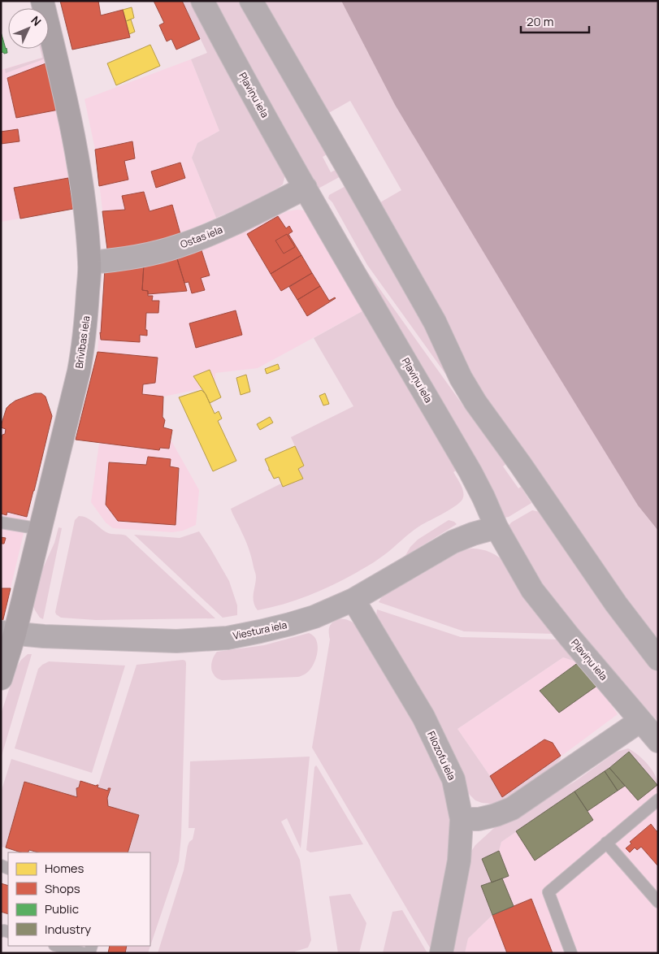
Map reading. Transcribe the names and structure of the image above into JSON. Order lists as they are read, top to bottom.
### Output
{
  "streets": {
    "main road": ["Brīvības iela"],
    "street": [
      "Pļaviņu iela",
      "Ostas iela",
      "Viestura iela",
      "Filozofu iela"
    ]
  },
  "crossings": [
    ["Pļaviņu iela", "Ostas iela"],
    ["Pļaviņu iela", "Viestura iela"],
    ["Ostas iela", "Brīvības iela"],
    ["Brīvības iela", "Viestura iela"],
    ["Viestura iela", "Filozofu iela"]
  ],
  "legend": [
    "Homes",
    "Shops",
    "Public",
    "Industry"
  ],
  "scale_bar": "20 m",
  "north": "top right"
}
